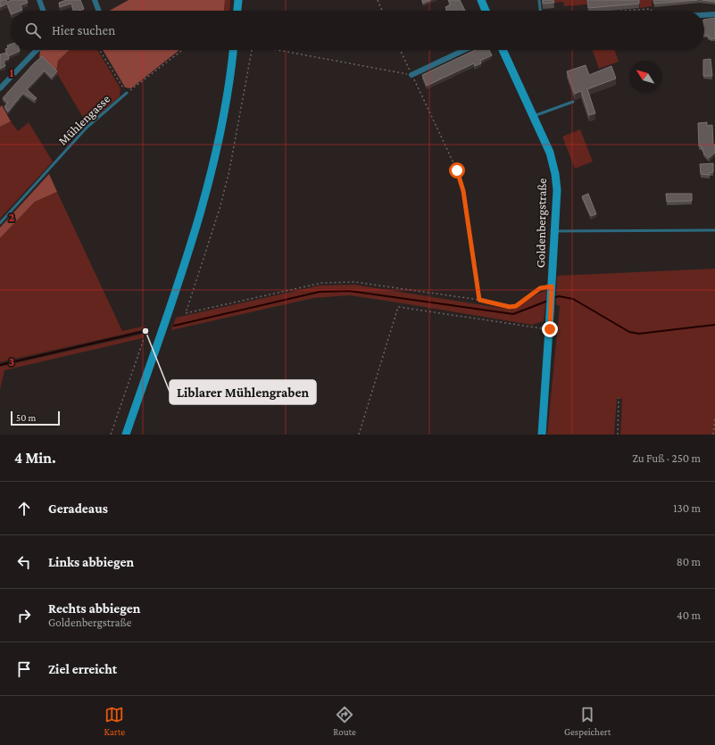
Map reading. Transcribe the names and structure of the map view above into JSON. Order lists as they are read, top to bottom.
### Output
{
  "streets": {
    "street": ["Goldenbergstraße"],
    "lane": ["Mühlengasse"]
  },
  "places": ["Liblarer Mühlengraben"],
  "scale_bar": "50 m",
  "north": "top left",
  "page": {
    "search": "Hier suchen",
    "scale": "50 m",
    "heading": ["4 Min.", "Zu Fuß · 250 m"],
    "list": [
      ["Geradeaus", "130 m"],
      ["Links abbiegen", "80 m"],
      ["Rechts abbiegen", "Goldenbergstraße", "40 m"],
      "Ziel erreicht"
    ],
    "nav": ["Karte", "Route", "Gespeichert"]
  },
  "grid": {
    "rows": ["1", "2", "3"]
  }
}
